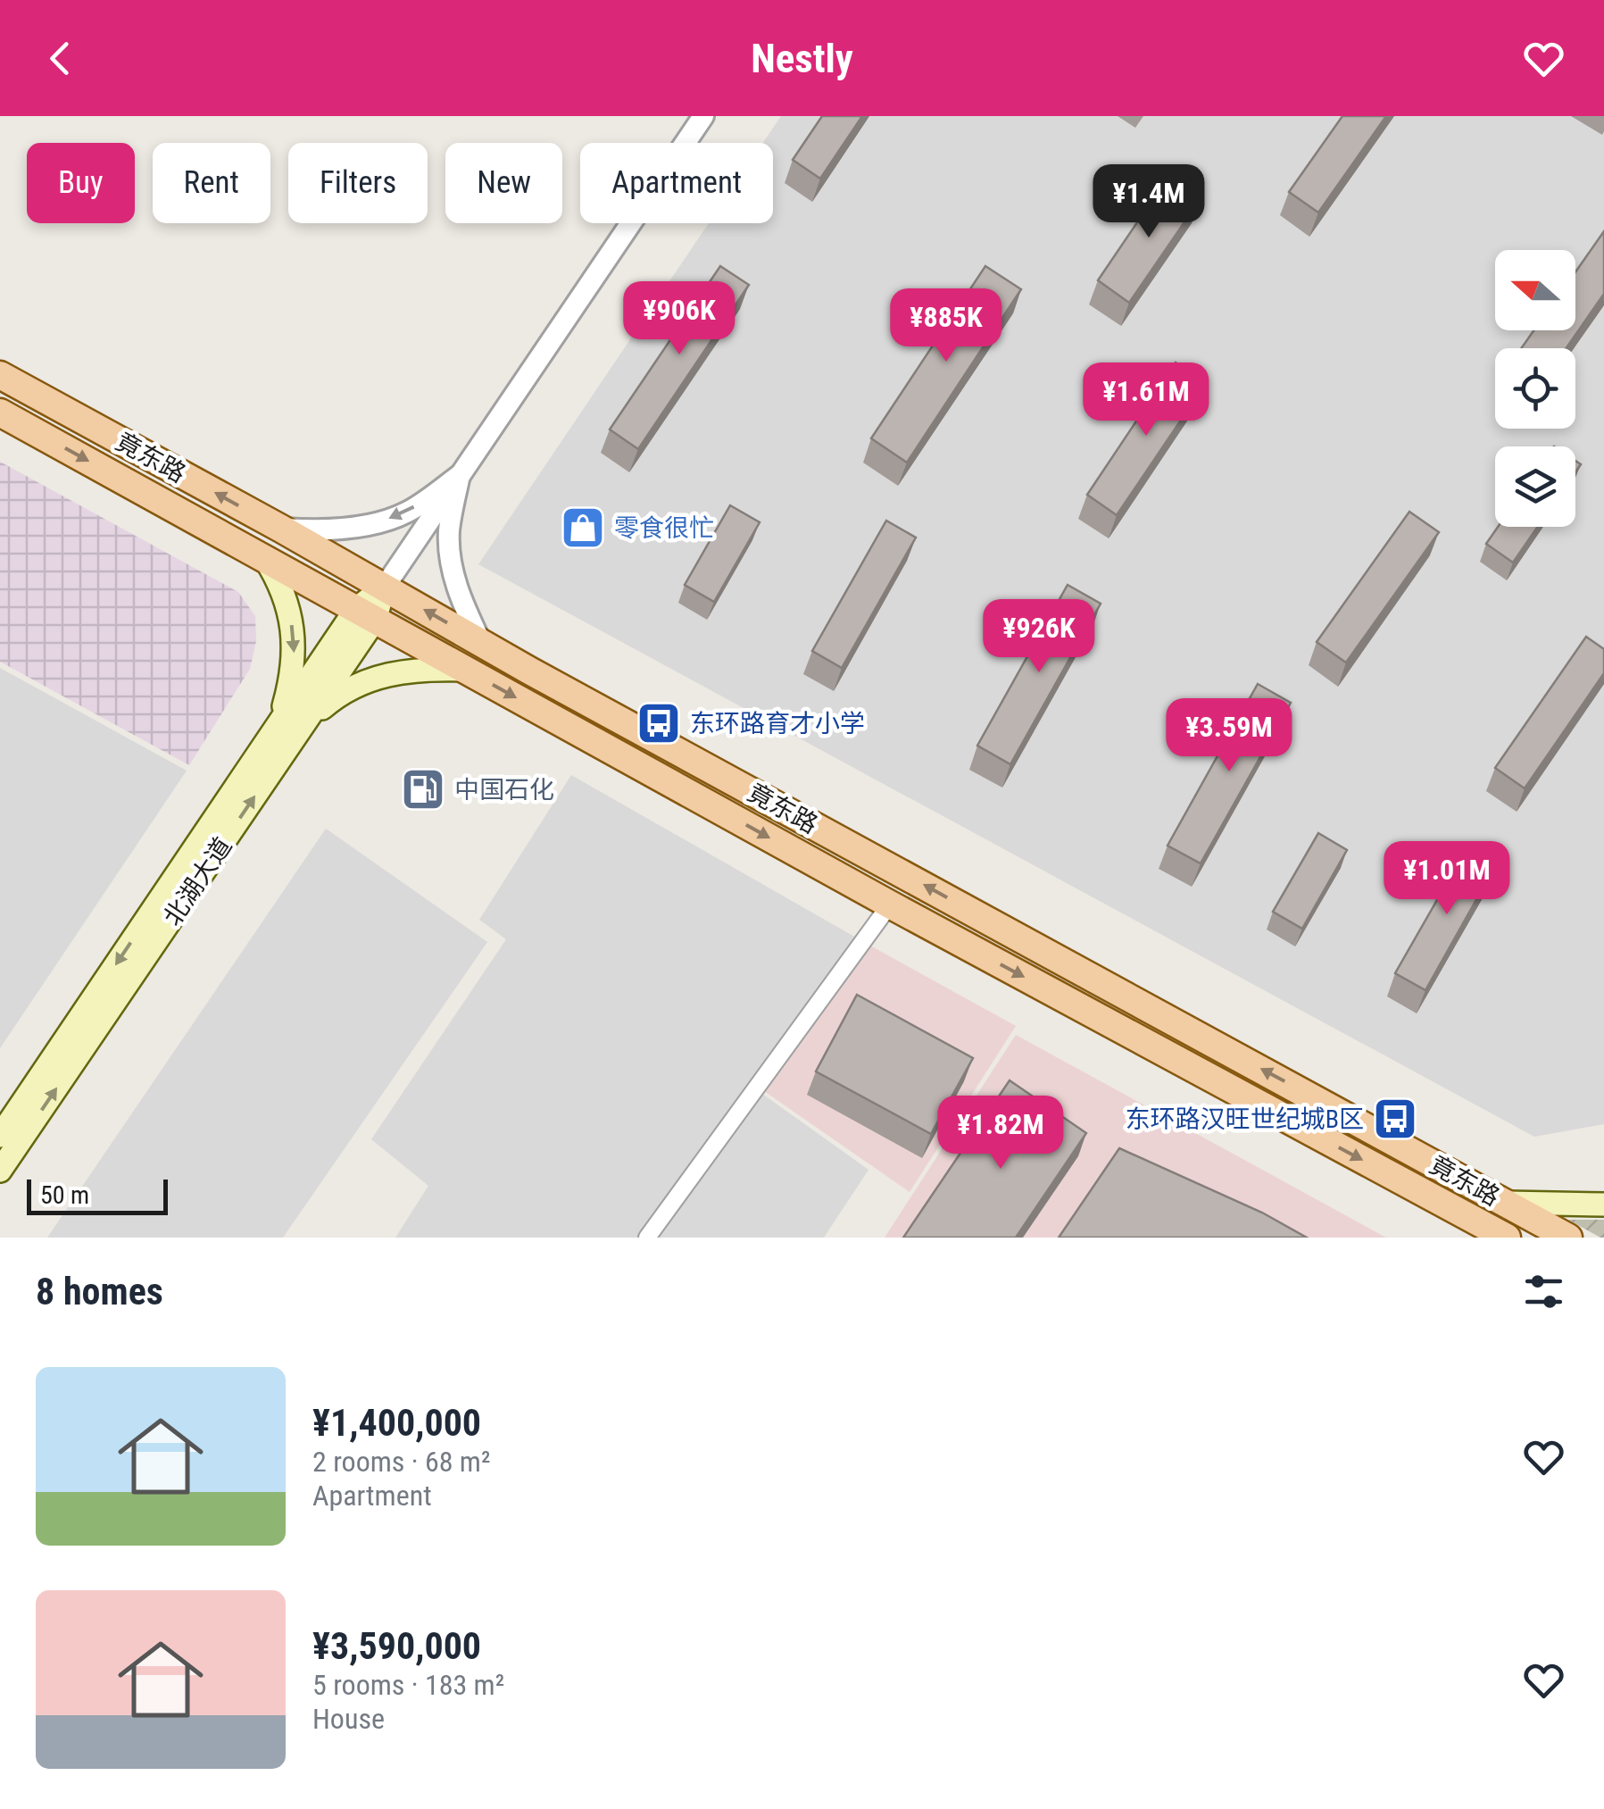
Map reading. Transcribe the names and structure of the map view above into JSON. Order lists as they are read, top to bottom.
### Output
{
  "streets": {
    "main road": ["竟东路", "北湖大道"]
  },
  "crossings": [
    ["竟东路", "北湖大道"]
  ],
  "places": {
    "shop": ["零食很忙"],
    "bus stop": ["东环路育才小学", "东环路汉旺世纪城B区"],
    "fuel station": ["中国石化"]
  },
  "scale_bar": "50 m",
  "north": "left",
  "page": {
    "header": "Nestly",
    "chip": [
      "Buy",
      "Rent",
      "Filters",
      "New",
      "Apartment"
    ],
    "price": [
      "¥1.4M",
      "¥906K",
      "¥885K",
      "¥1.61M",
      "¥926K",
      "¥3.59M",
      "¥1.01M",
      "¥1.82M"
    ],
    "scale": "50 m",
    "heading": "8 homes",
    "list": [
      {
        "name": "¥1,400,000",
        "note": "2 rooms · 68 m² · Apartment"
      },
      {
        "name": "¥3,590,000",
        "note": "5 rooms · 183 m² · House"
      }
    ]
  }
}
